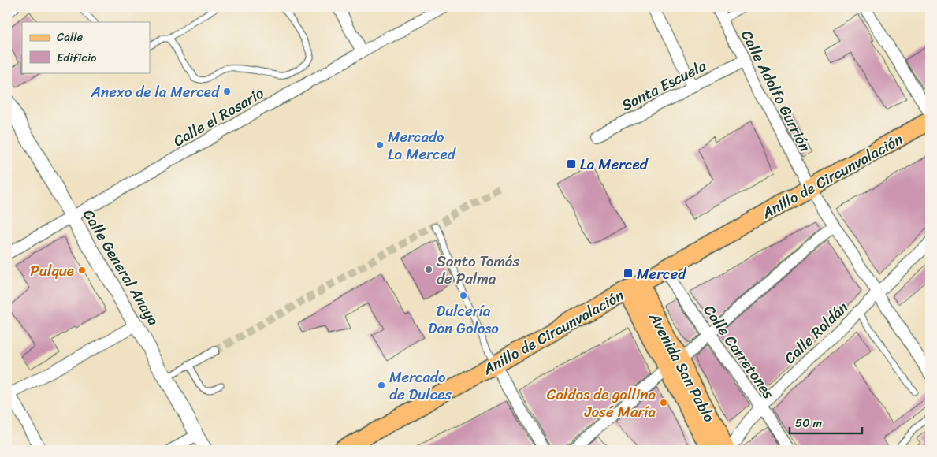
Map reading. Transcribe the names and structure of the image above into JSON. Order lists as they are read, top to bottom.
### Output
{
  "streets": {
    "main road": ["Anillo de Circunvalación", "Avenida San Pablo"],
    "street": [
      "Santa Escuela",
      "Calle Adolfo Gurrión",
      "Calle el Rosario",
      "Calle General Anaya",
      "Calle Roldán",
      "Calle Carretones"
    ]
  },
  "crossings": [
    ["Santa Escuela", "Calle Adolfo Gurrión"],
    ["Calle Adolfo Gurrión", "Anillo de Circunvalación"],
    ["Calle Adolfo Gurrión", "Calle Roldán"],
    ["Calle el Rosario", "Calle General Anaya"],
    ["Anillo de Circunvalación", "Calle Carretones"],
    ["Calle Roldán", "Calle Carretones"],
    ["Calle Roldán", "Avenida San Pablo"]
  ],
  "places": {
    "other": [
      "Anexo de la Merced",
      "Mercado La Merced",
      "Santo Tomás de Palma",
      "Pulque",
      "Dulcería Don Goloso",
      "Mercado de Dulces",
      "Caldos de gallina José María"
    ],
    "transit": ["La Merced", "Merced"]
  },
  "legend": ["Calle", "Edificio"],
  "scale_bar": "50 m"
}
